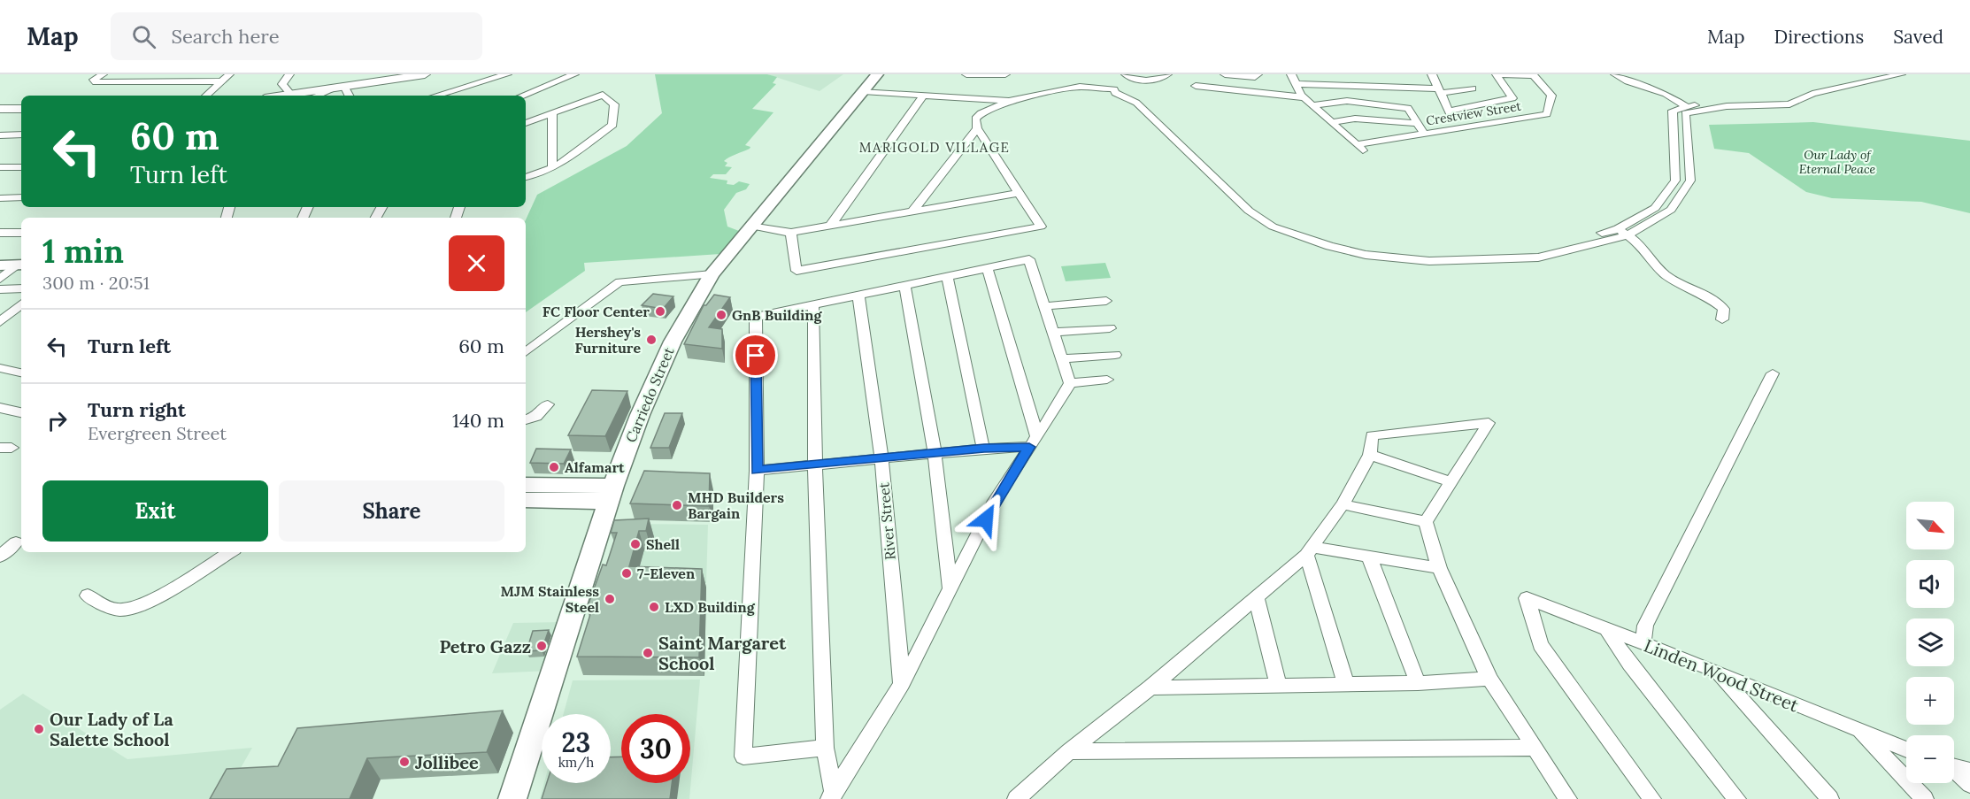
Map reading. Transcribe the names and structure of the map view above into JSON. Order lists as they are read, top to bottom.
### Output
{
  "streets": {
    "main road": ["Carriedo Street"],
    "street": ["Crestview Street", "River Street", "Linden Wood Street"]
  },
  "districts": ["MARIGOLD VILLAGE"],
  "parks": ["Our Lady of Eternal Peace"],
  "places": [
    "FC Floor Center",
    "GnB Building",
    "Hershey's Furniture",
    "Alfamart",
    "MHD Builders Bargain",
    "Shell",
    "7-Eleven",
    "MJM Stainless Steel",
    "LXD Building",
    "Petro Gazz",
    "Saint Margaret School",
    "Our Lady of La Salette School",
    "Jollibee"
  ],
  "north": "bottom right",
  "page": {
    "header": "Map",
    "search": "Search here",
    "nav": ["Map", "Directions", "Saved"],
    "turn": ["60 m", "Turn left"],
    "heading": ["1 min", "300 m · 20:51"],
    "list": [
      {
        "name": "Turn left",
        "value": "60 m"
      },
      {
        "name": "Turn right",
        "note": "Evergreen Street",
        "value": "140 m"
      }
    ],
    "buttons": ["Exit", "Share"],
    "map_buttons": ["+", "−"],
    "speed": "23 km/h",
    "limit": "30"
  }
}
